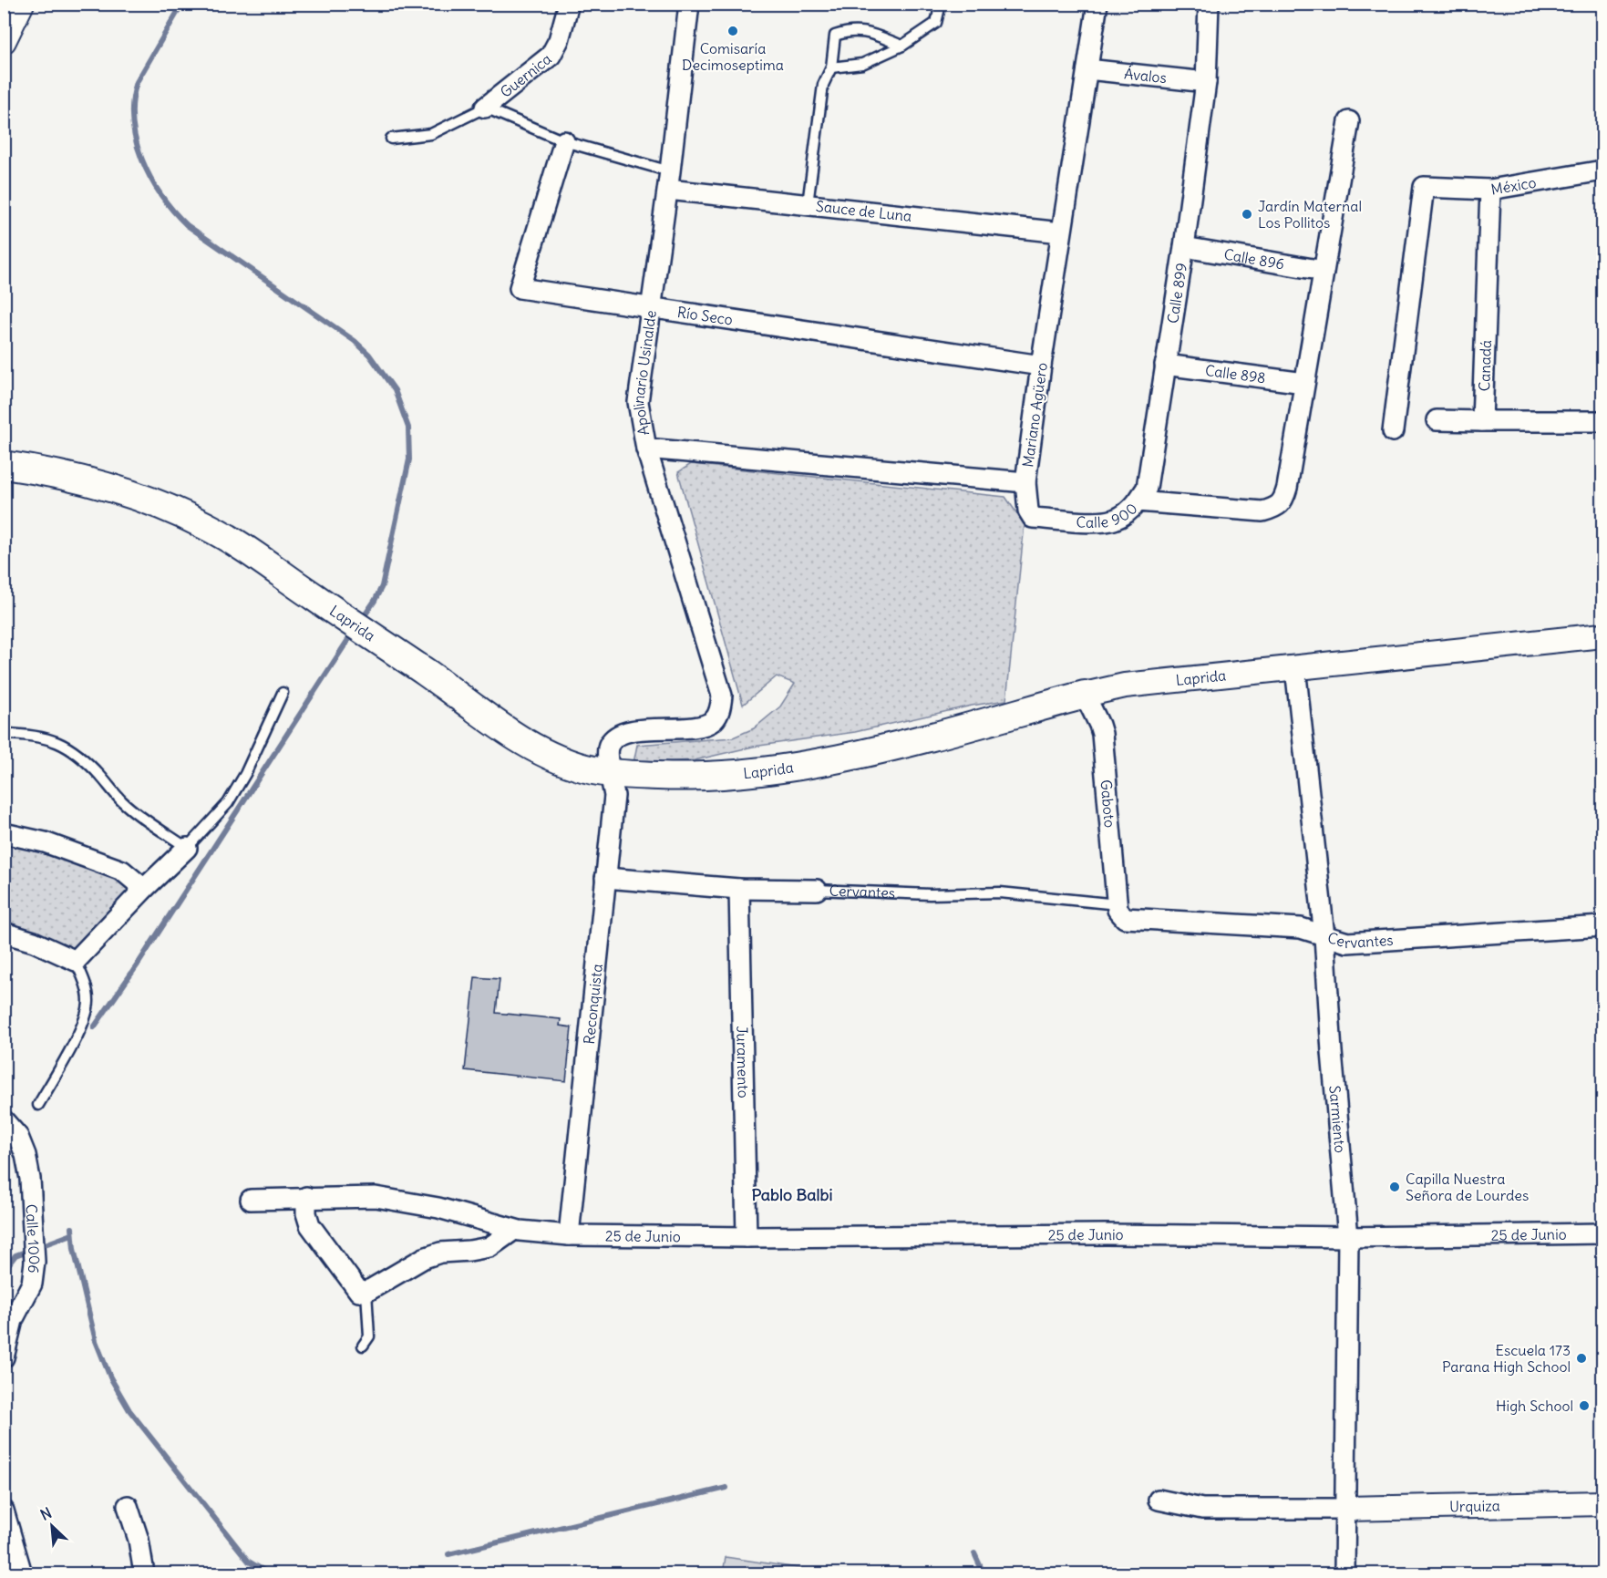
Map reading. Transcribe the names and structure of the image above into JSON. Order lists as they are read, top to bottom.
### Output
{
  "streets": {
    "main road": ["Laprida"],
    "street": [
      "Guernica",
      "Ávalos",
      "México",
      "Sauce de Luna",
      "Calle 896",
      "Calle 899",
      "Río Seco",
      "Canadá",
      "Apolinario Usinalde",
      "Calle 898",
      "Mariano Agüero",
      "Calle 900",
      "Gaboto",
      "Cervantes",
      "Reconquista",
      "Juramento",
      "Sarmiento",
      "25 de Junio",
      "Calle 1006",
      "Urquiza"
    ]
  },
  "crossings": [
    ["Ávalos", "Calle 899"],
    ["Ávalos", "Mariano Agüero"],
    ["México", "Canadá"],
    ["Sauce de Luna", "Apolinario Usinalde"],
    ["Sauce de Luna", "Mariano Agüero"],
    ["Calle 896", "Calle 899"],
    ["Calle 899", "Calle 898"],
    ["Calle 899", "Calle 900"],
    ["Río Seco", "Apolinario Usinalde"],
    ["Río Seco", "Mariano Agüero"],
    ["Apolinario Usinalde", "Mariano Agüero"],
    ["Apolinario Usinalde", "Laprida"],
    ["Apolinario Usinalde", "Reconquista"],
    ["Calle 898", "Calle 900"],
    ["Mariano Agüero", "Calle 900"],
    ["Laprida", "Gaboto"],
    ["Laprida", "Reconquista"],
    ["Laprida", "Sarmiento"],
    ["Gaboto", "Cervantes"],
    ["Cervantes", "Reconquista"],
    ["Cervantes", "Juramento"],
    ["Cervantes", "Sarmiento"],
    ["Reconquista", "25 de Junio"],
    ["Juramento", "25 de Junio"],
    ["Sarmiento", "25 de Junio"],
    ["Sarmiento", "Urquiza"]
  ],
  "districts": ["Pablo Balbi"],
  "places": [
    "Comisaría Decimoseptima",
    "Jardín Maternal Los Pollitos",
    "Capilla Nuestra Señora de Lourdes",
    "Escuela 173 Parana High School",
    "High School"
  ],
  "north": "top left"
}
